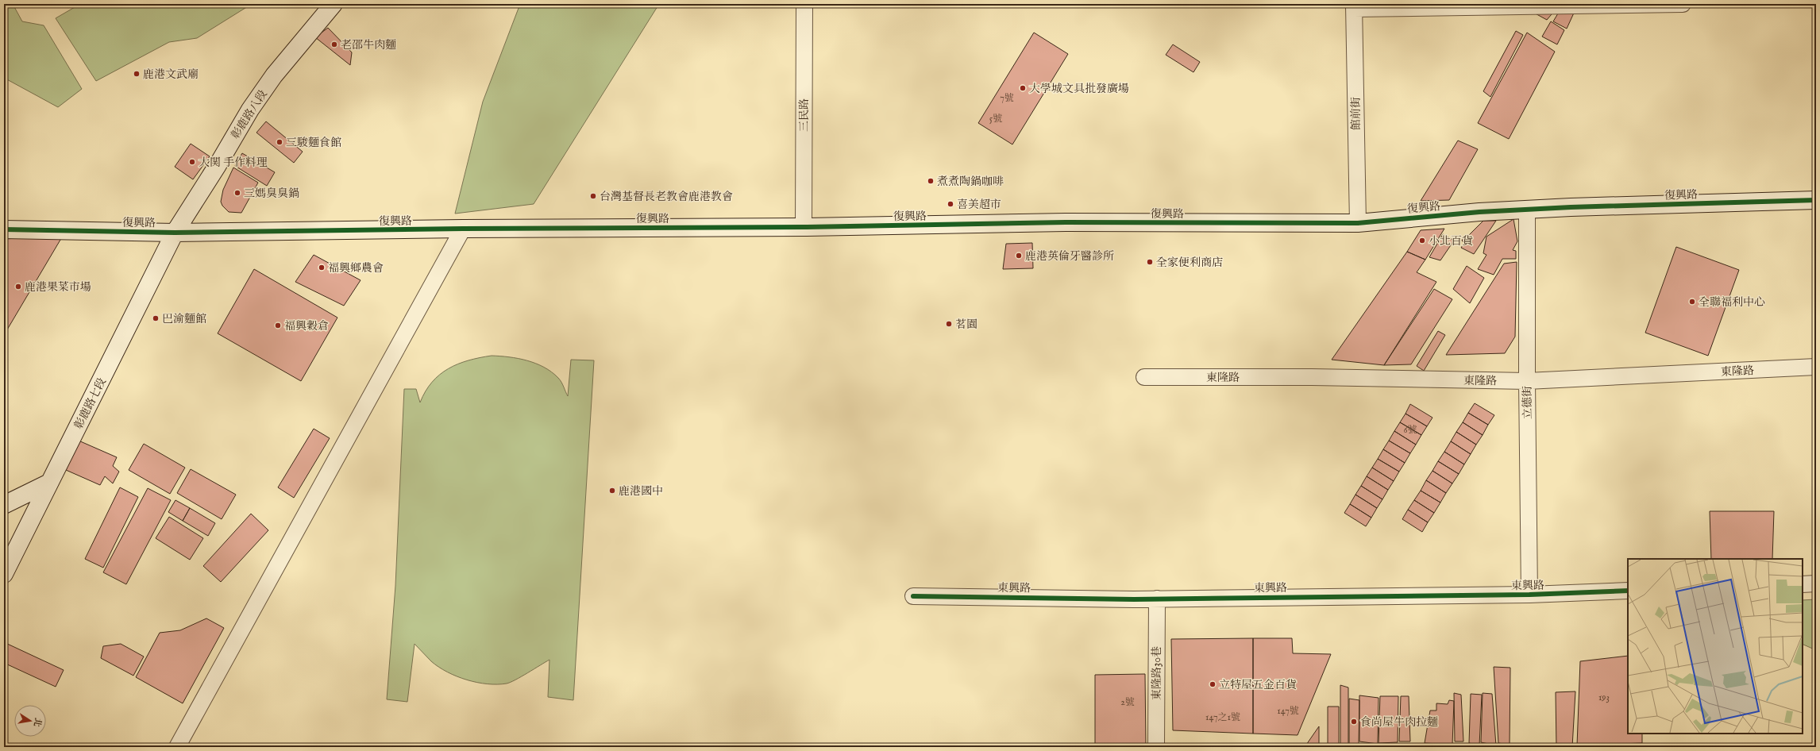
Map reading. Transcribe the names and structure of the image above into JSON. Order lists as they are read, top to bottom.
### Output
{
  "streets": {
    "street": [
      "館前街",
      "彰鹿路八段",
      "三民路",
      "復興路",
      "東隆路",
      "立德街",
      "彰鹿路七段",
      "東興路",
      "東隆路30巷"
    ]
  },
  "crossings": [
    ["館前街", "復興路"],
    ["彰鹿路八段", "復興路"],
    ["彰鹿路八段", "彰鹿路七段"],
    ["三民路", "復興路"],
    ["復興路", "立德街"],
    ["復興路", "彰鹿路七段"],
    ["東隆路", "立德街"],
    ["立德街", "東興路"],
    ["東興路", "東隆路30巷"]
  ],
  "places": [
    "老邵牛肉麵",
    "鹿港文武廟",
    "大學城文具批發廣場",
    "三駿麵食館",
    "大関 手作料理",
    "煮煮陶鍋咖啡",
    "三媽臭臭鍋",
    "台灣基督長老教會鹿港教會",
    "喜美超市",
    "小北百貨",
    "鹿港英倫牙醫診所",
    "全家便利商店",
    "福興鄉農會",
    "鹿港果菜市場",
    "全聯福利中心",
    "巴渝麵館",
    "茗園",
    "福興穀倉",
    "鹿港國中",
    "立特屋五金百貨",
    "食尚屋牛肉拉麵"
  ],
  "house_numbers": [
    "7號",
    "5號",
    "6號",
    "193",
    "2號",
    "147號",
    "147之1號"
  ],
  "north": "right"
}
